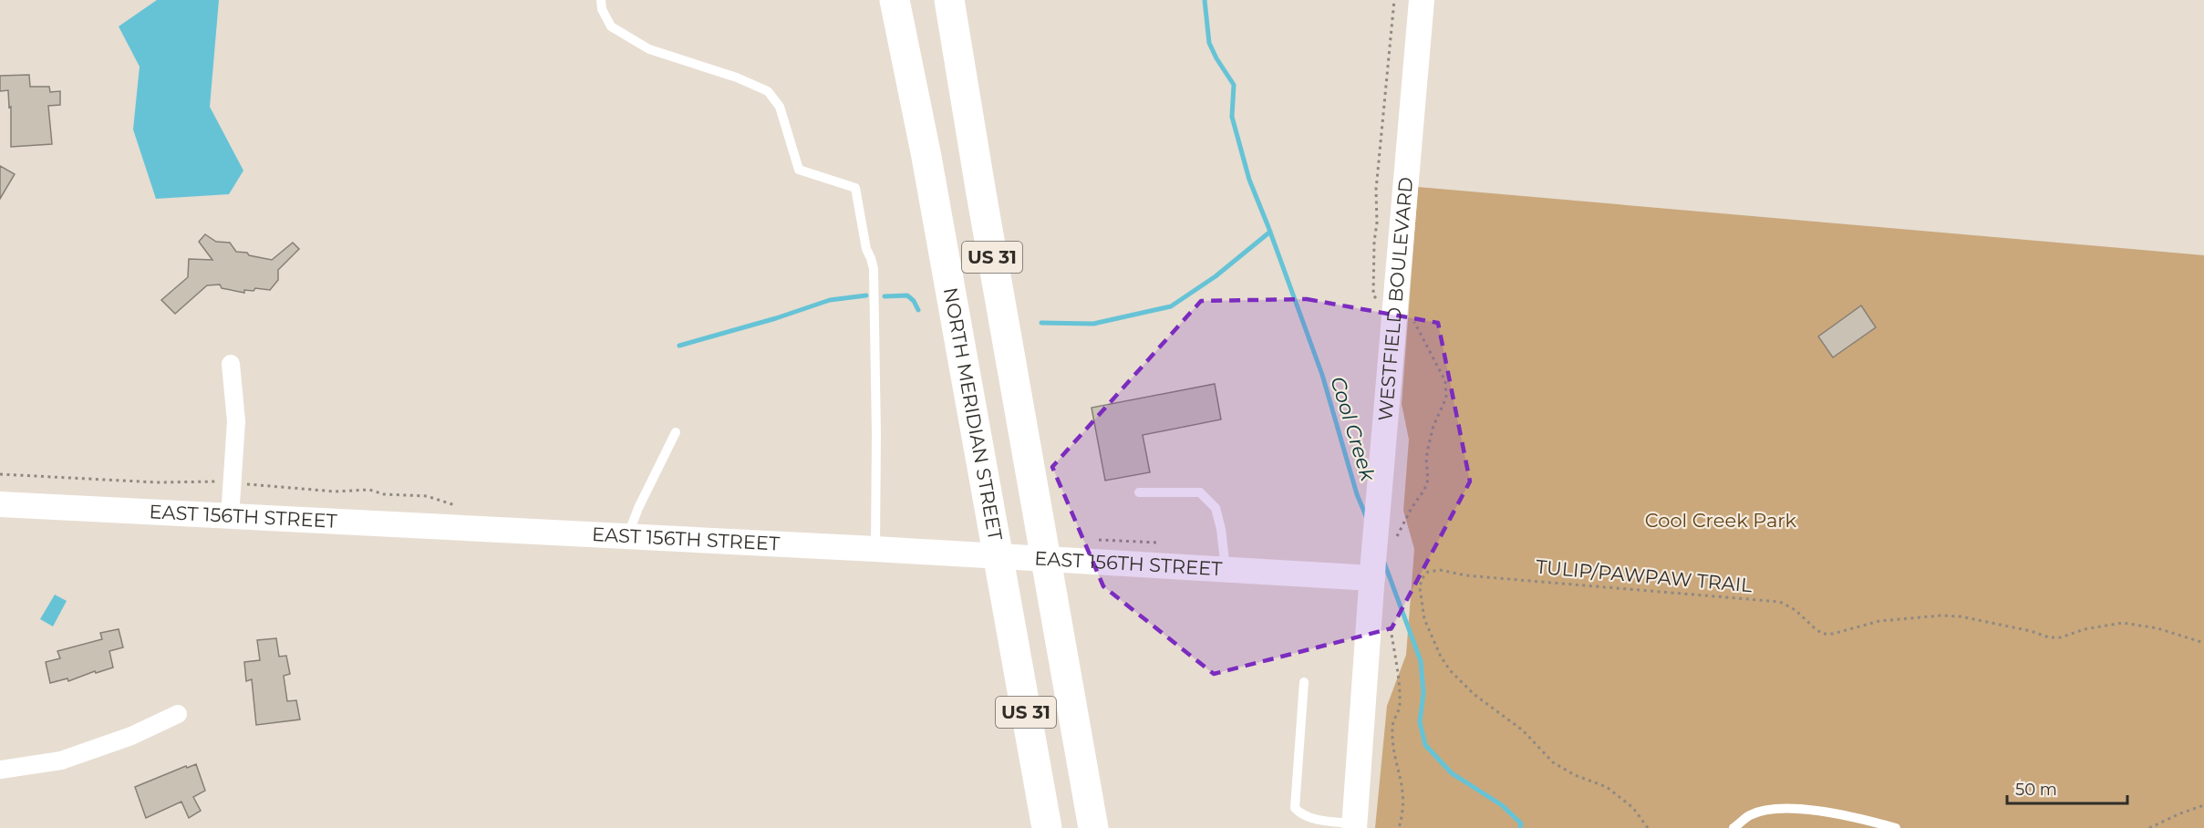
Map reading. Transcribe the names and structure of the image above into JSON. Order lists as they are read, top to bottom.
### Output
{
  "streets": {
    "highway": ["US 31", "NORTH MERIDIAN STREET"],
    "street": ["WESTFIELD BOULEVARD", "EAST 156TH STREET"],
    "path": ["TULIP/PAWPAW TRAIL"]
  },
  "crossings": [
    ["WESTFIELD BOULEVARD", "EAST 156TH STREET"]
  ],
  "water": ["Cool Creek"],
  "parks": ["Cool Creek Park"],
  "scale_bar": "50 m"
}
